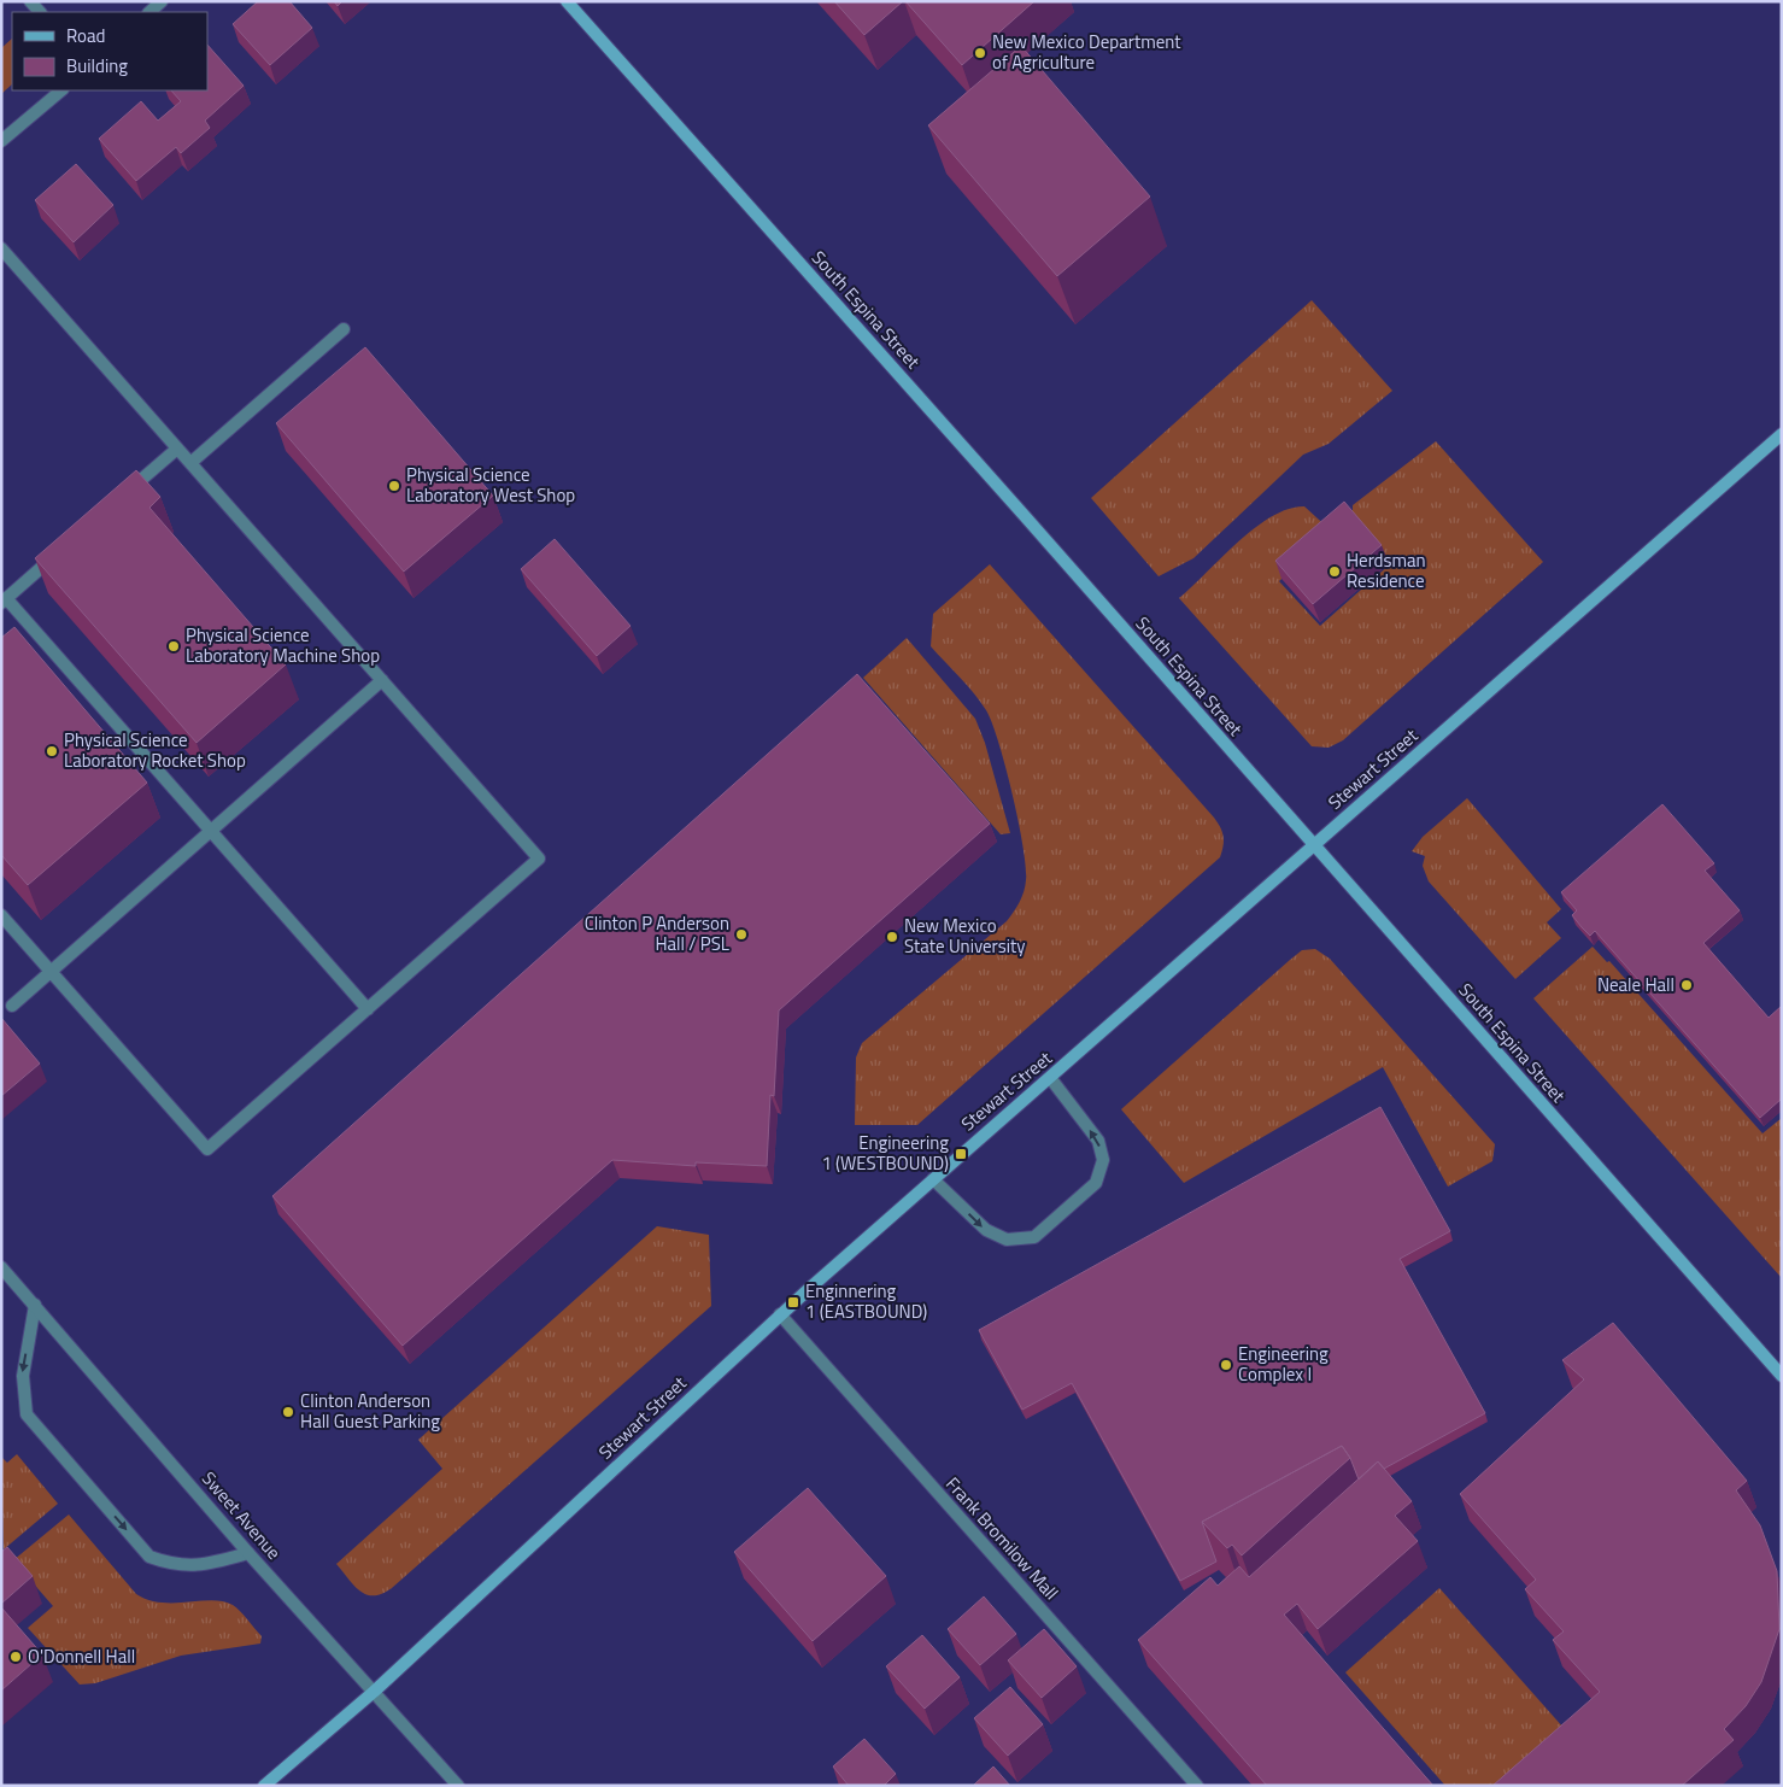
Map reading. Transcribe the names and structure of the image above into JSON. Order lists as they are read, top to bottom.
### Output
{
  "streets": {
    "street": [
      "South Espina Street",
      "Stewart Street",
      "Sweet Avenue",
      "Frank Bromilow Mall"
    ]
  },
  "crossings": [
    ["South Espina Street", "Stewart Street"],
    ["Stewart Street", "Sweet Avenue"],
    ["Stewart Street", "Frank Bromilow Mall"]
  ],
  "places": {
    "other": [
      "New Mexico Department of Agriculture",
      "Physical Science Laboratory West Shop",
      "Herdsman Residence",
      "Physical Science Laboratory Machine Shop",
      "Physical Science Laboratory Rocket Shop",
      "Clinton P Anderson Hall / PSL",
      "New Mexico State University",
      "Neale Hall",
      "Engineering Complex I",
      "Clinton Anderson Hall Guest Parking",
      "O'Donnell Hall"
    ],
    "transit": ["Engineering 1 (WESTBOUND)", "Enginnering 1 (EASTBOUND)"]
  },
  "legend": ["Road", "Building"]
}
